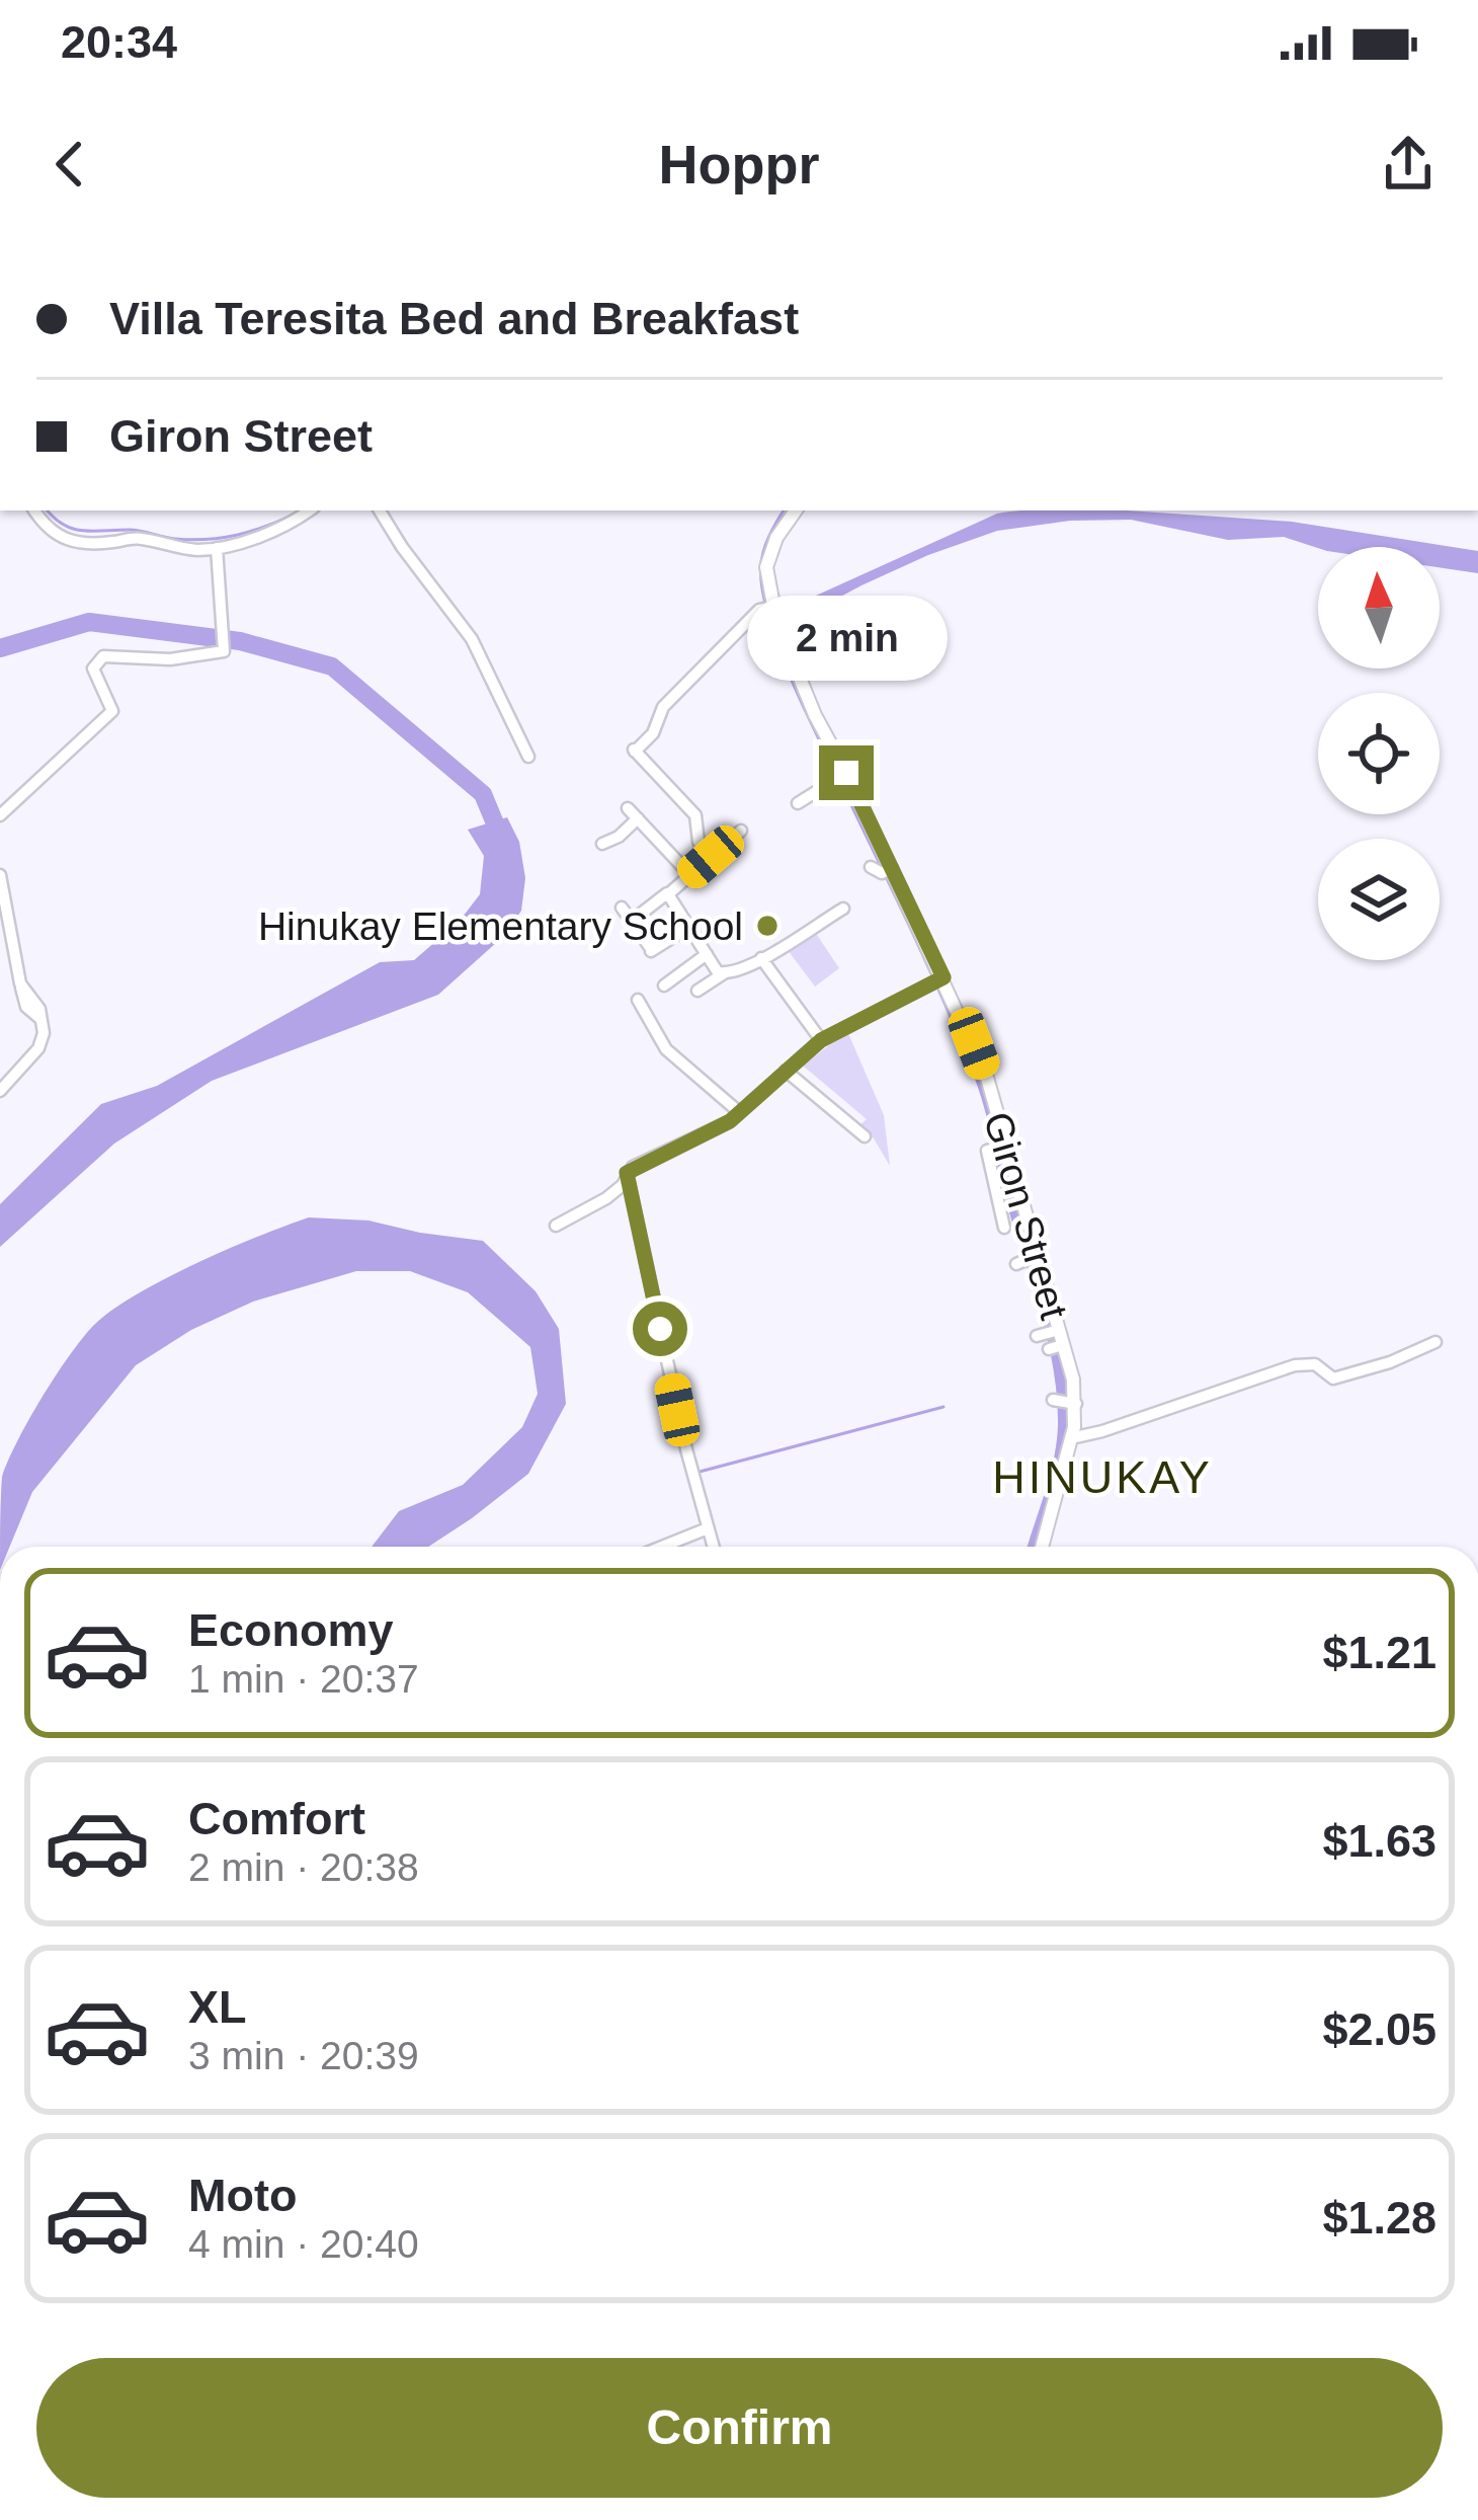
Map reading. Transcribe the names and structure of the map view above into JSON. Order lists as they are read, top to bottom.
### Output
{
  "streets": {
    "street": ["Giron Street"]
  },
  "districts": ["HINUKAY"],
  "places": ["Hinukay Elementary School"],
  "north": "top",
  "page": {
    "status": "20:34",
    "header": "Hoppr",
    "banner": ["Villa Teresita Bed and Breakfast", "Giron Street"],
    "bubble": "2 min",
    "list": [
      {
        "name": "Economy",
        "note": "1 min · 20:37",
        "value": "$1.21"
      },
      {
        "name": "Comfort",
        "note": "2 min · 20:38",
        "value": "$1.63"
      },
      {
        "name": "XL",
        "note": "3 min · 20:39",
        "value": "$2.05"
      },
      {
        "name": "Moto",
        "note": "4 min · 20:40",
        "value": "$1.28"
      }
    ],
    "buttons": "Confirm"
  }
}
